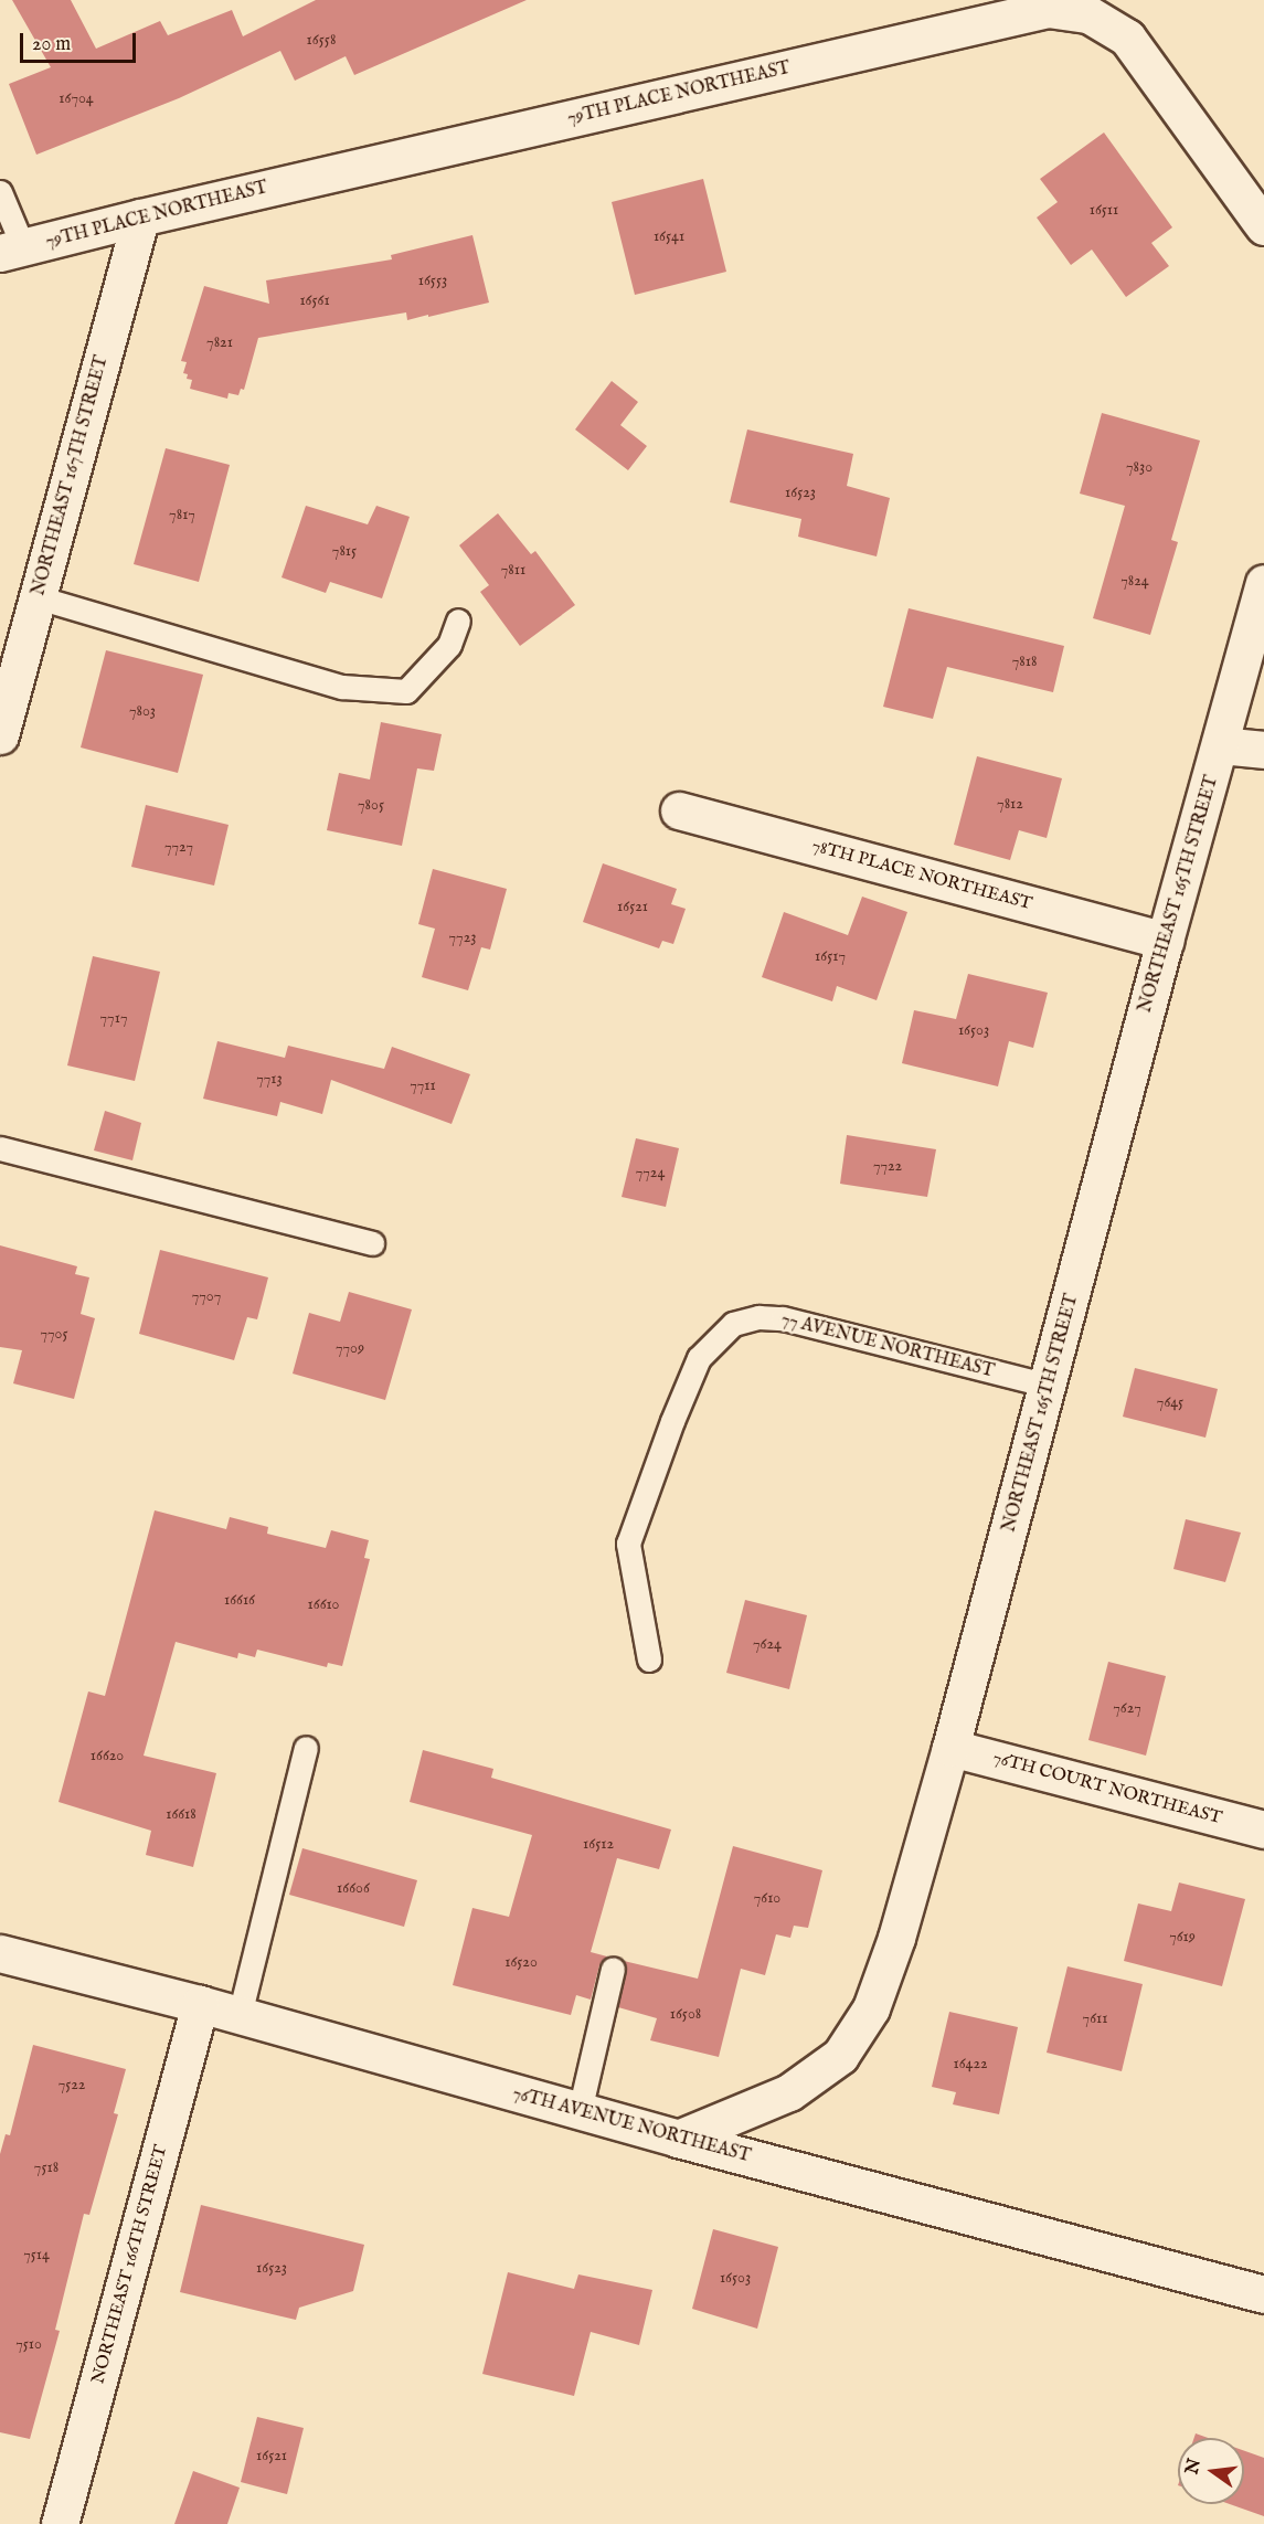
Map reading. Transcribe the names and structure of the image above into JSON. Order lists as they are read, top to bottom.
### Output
{
  "streets": {
    "street": [
      "79TH PLACE NORTHEAST",
      "NORTHEAST 167TH STREET",
      "78TH PLACE NORTHEAST",
      "NORTHEAST 165TH STREET",
      "76TH COURT NORTHEAST",
      "76TH AVENUE NORTHEAST",
      "NORTHEAST 166TH STREET"
    ],
    "lane": ["77 AVENUE NORTHEAST"]
  },
  "crossings": [
    ["79TH PLACE NORTHEAST", "NORTHEAST 167TH STREET"],
    ["78TH PLACE NORTHEAST", "NORTHEAST 165TH STREET"],
    ["NORTHEAST 165TH STREET", "77 AVENUE NORTHEAST"],
    ["NORTHEAST 165TH STREET", "76TH COURT NORTHEAST"],
    ["NORTHEAST 165TH STREET", "76TH AVENUE NORTHEAST"],
    ["76TH AVENUE NORTHEAST", "NORTHEAST 166TH STREET"]
  ],
  "house_numbers": [
    "16558",
    "16704",
    "16511",
    "16541",
    "16553",
    "16561",
    "7821",
    "7830",
    "16523",
    "7817",
    "7815",
    "7811",
    "7824",
    "7818",
    "7803",
    "7812",
    "7805",
    "7727",
    "16521",
    "7723",
    "16517",
    "7717",
    "16503",
    "7713",
    "7711",
    "7722",
    "7724",
    "7707",
    "7705",
    "7709",
    "7645",
    "16616",
    "16610",
    "7624",
    "7627",
    "16620",
    "16618",
    "16512",
    "16606",
    "7610",
    "7619",
    "16520",
    "16508",
    "7611",
    "16422",
    "7522",
    "7518",
    "7514",
    "16523",
    "16503",
    "7510",
    "16521"
  ],
  "scale_bar": "20 m",
  "north": "left"
}
